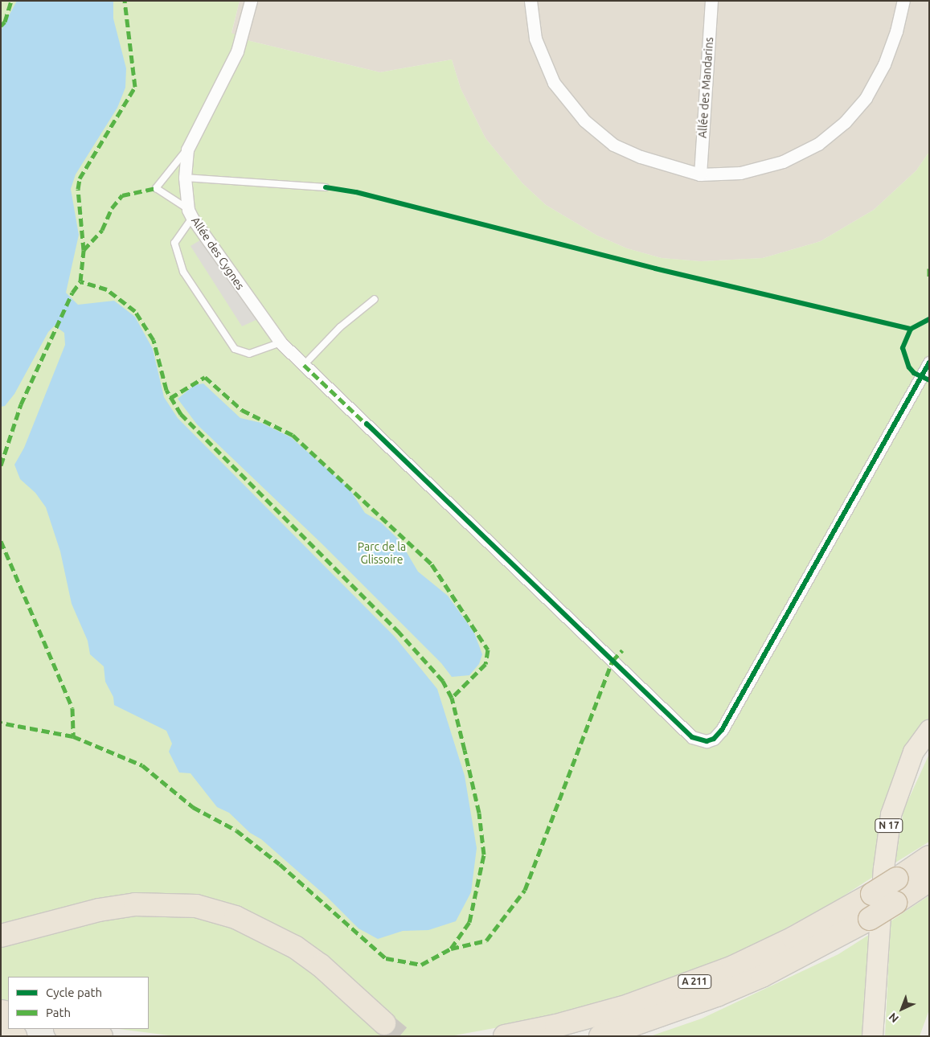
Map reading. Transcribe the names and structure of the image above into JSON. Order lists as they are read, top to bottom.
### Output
{
  "streets": {
    "highway": ["N 17", "A 211"],
    "street": ["Allée des Mandarins", "Allée des Cygnes"]
  },
  "parks": ["Parc de la Glissoire"],
  "legend": ["Cycle path", "Path"],
  "north": "bottom left"
}
